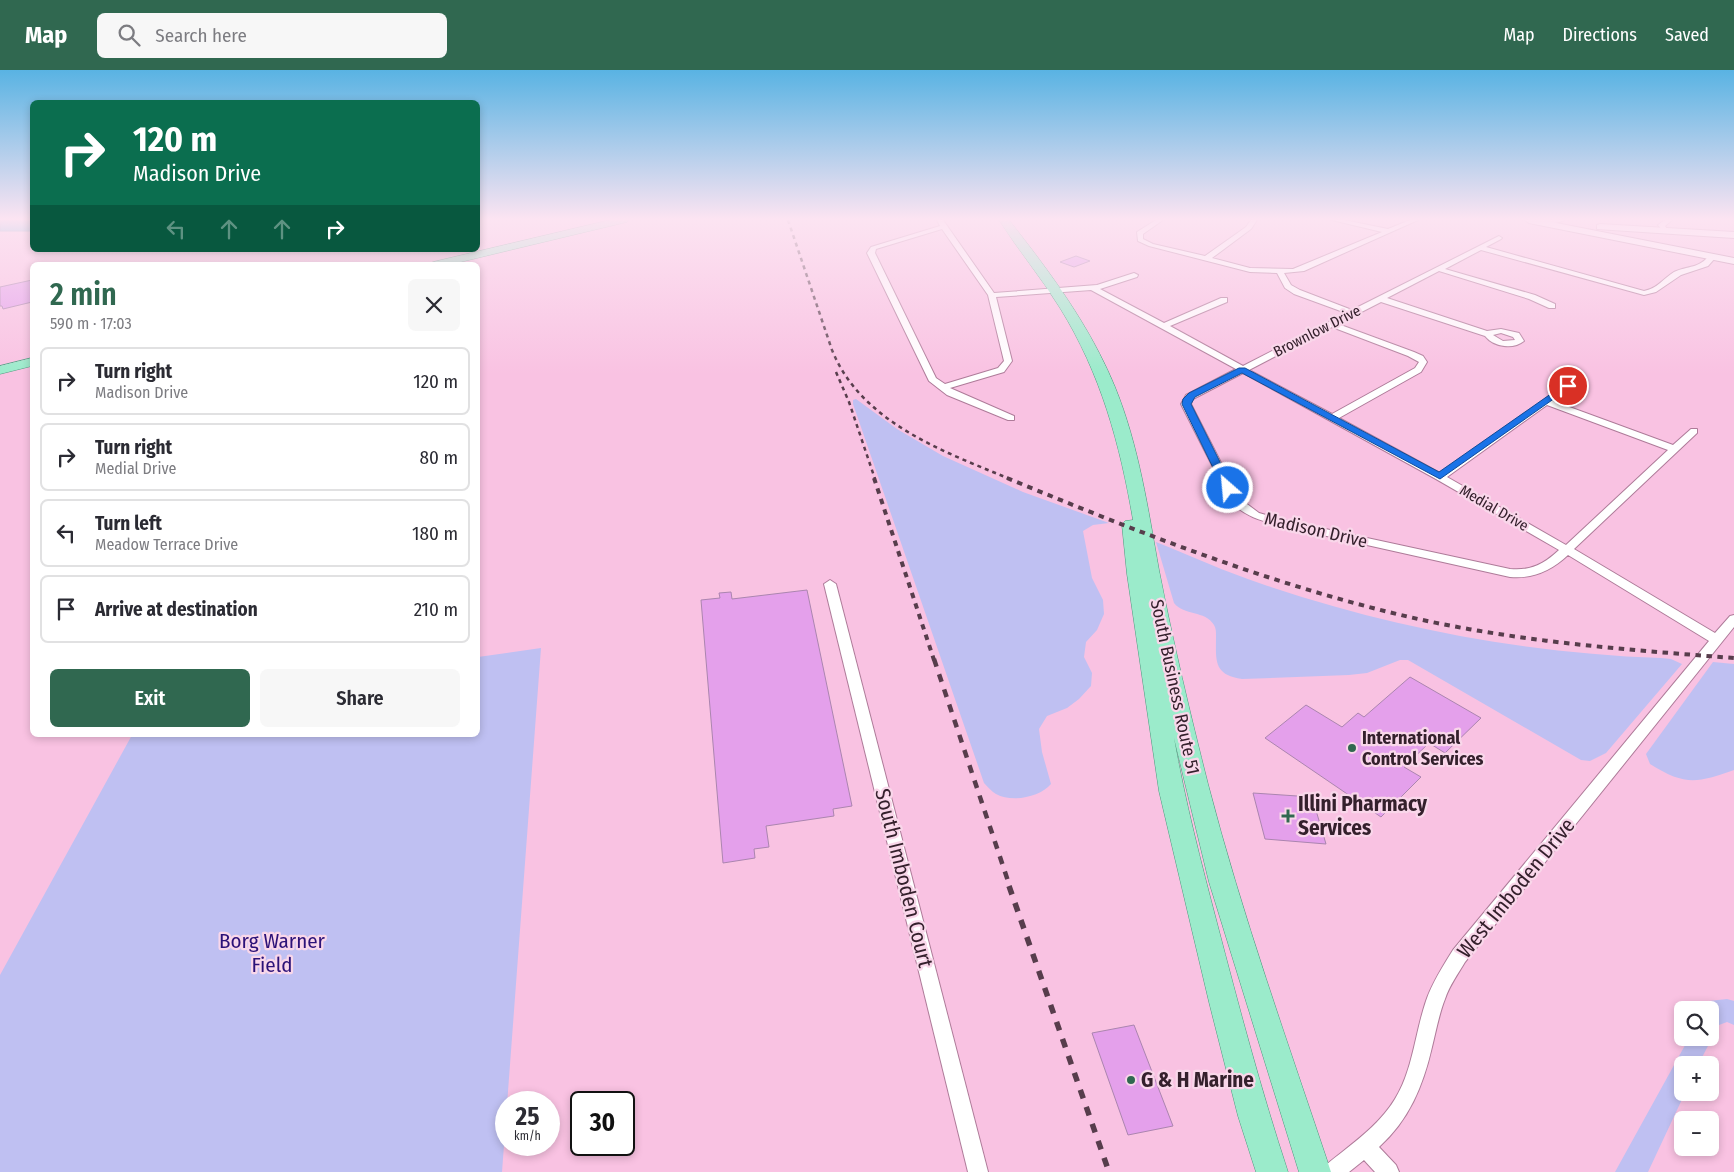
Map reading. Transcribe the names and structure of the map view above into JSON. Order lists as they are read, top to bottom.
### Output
{
  "streets": {
    "main road": ["South Business Route 51"],
    "street": [
      "Brownlow Drive",
      "Medial Drive",
      "Madison Drive",
      "South Imboden Court",
      "West Imboden Drive"
    ]
  },
  "crossings": [
    ["Brownlow Drive", "Medial Drive"],
    ["Brownlow Drive", "Madison Drive"],
    ["Medial Drive", "Madison Drive"],
    ["Medial Drive", "West Imboden Drive"]
  ],
  "parks": ["Borg Warner Field"],
  "places": {
    "other": ["International Control Services", "G & H Marine"],
    "health": ["Illini Pharmacy Services"]
  },
  "page": {
    "header": "Map",
    "search": "Search here",
    "nav": ["Map", "Directions", "Saved"],
    "turn": ["120 m", "Madison Drive"],
    "heading": ["2 min", "590 m · 17:03"],
    "list": [
      {
        "name": "Turn right",
        "note": "Madison Drive",
        "value": "120 m"
      },
      {
        "name": "Turn right",
        "note": "Medial Drive",
        "value": "80 m"
      },
      {
        "name": "Turn left",
        "note": "Meadow Terrace Drive",
        "value": "180 m"
      },
      {
        "name": "Arrive at destination",
        "value": "210 m"
      }
    ],
    "buttons": ["Exit", "Share"],
    "map_buttons": ["+", "−"],
    "speed": "25 km/h",
    "limit": "30"
  }
}
